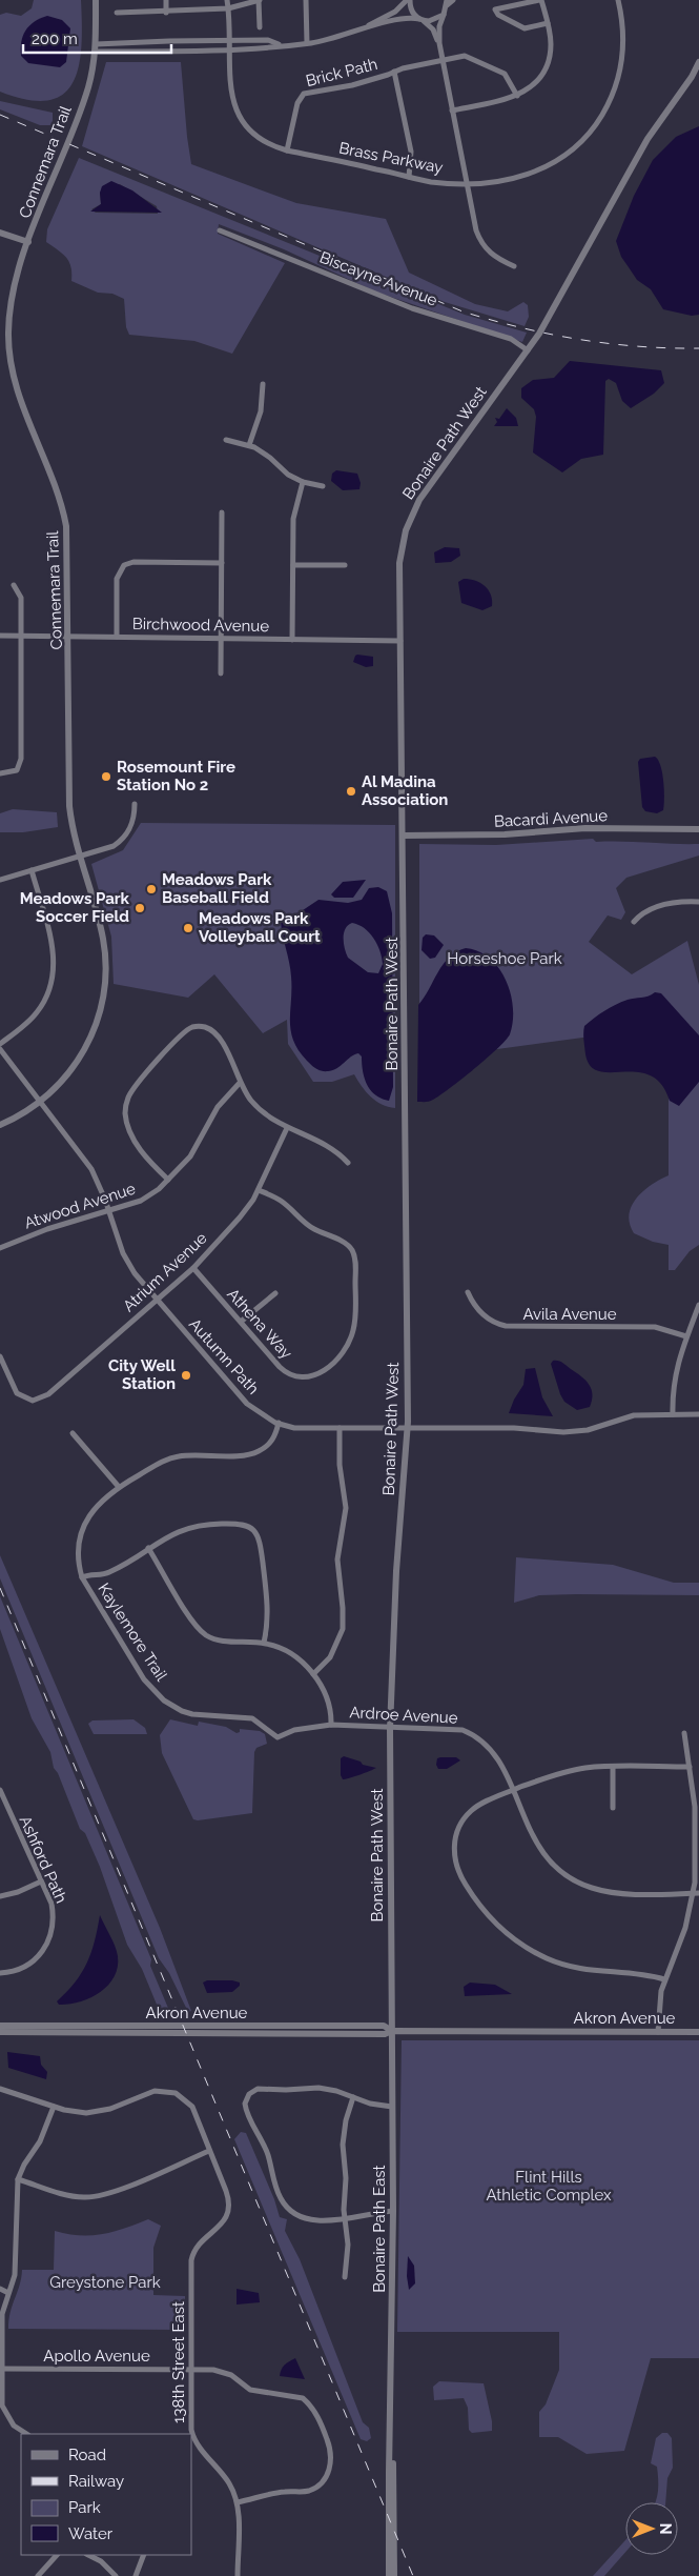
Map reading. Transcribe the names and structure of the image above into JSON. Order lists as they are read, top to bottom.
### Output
{
  "streets": {
    "street": [
      "Brick Path",
      "Brass Parkway",
      "Connemara Trail",
      "Biscayne Avenue",
      "Bonaire Path West",
      "Birchwood Avenue",
      "Bacardi Avenue",
      "Atwood Avenue",
      "Atrium Avenue",
      "Avila Avenue",
      "Athena Way",
      "Autumn Path",
      "Kaylemore Trail",
      "Ardroe Avenue",
      "Ashford Path",
      "Akron Avenue",
      "Bonaire Path East",
      "Apollo Avenue",
      "138th Street East"
    ]
  },
  "crossings": [
    ["Brick Path", "Brass Parkway"],
    ["Connemara Trail", "Birchwood Avenue"],
    ["Connemara Trail", "Autumn Path"],
    ["Biscayne Avenue", "Bonaire Path West"],
    ["Bonaire Path West", "Birchwood Avenue"],
    ["Bonaire Path West", "Bacardi Avenue"],
    ["Bonaire Path West", "Autumn Path"],
    ["Bonaire Path West", "Ardroe Avenue"],
    ["Bonaire Path West", "Akron Avenue"],
    ["Bonaire Path West", "Bonaire Path East"],
    ["Atwood Avenue", "Autumn Path"],
    ["Atrium Avenue", "Athena Way"],
    ["Atrium Avenue", "Autumn Path"],
    ["Kaylemore Trail", "Ardroe Avenue"],
    ["Akron Avenue", "Bonaire Path East"],
    ["Apollo Avenue", "138th Street East"]
  ],
  "parks": ["Horseshoe Park", "Flint Hills Athletic Complex", "Greystone Park"],
  "places": [
    "Rosemount Fire Station No 2",
    "Al Madina Association",
    "Meadows Park Baseball Field",
    "Meadows Park Soccer Field",
    "Meadows Park Volleyball Court",
    "City Well Station"
  ],
  "legend": [
    "Road",
    "Railway",
    "Park",
    "Water"
  ],
  "scale_bar": "200 m",
  "north": "right"
}
